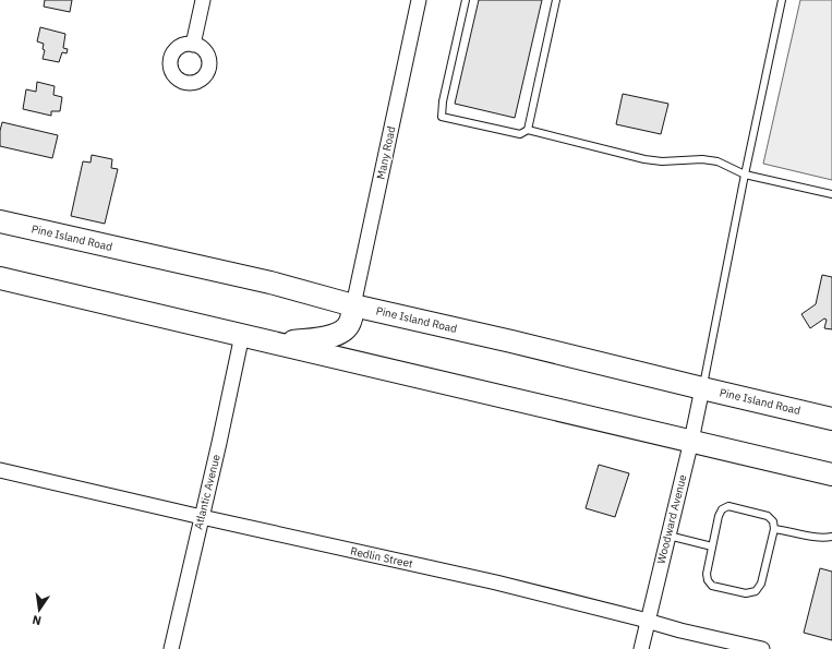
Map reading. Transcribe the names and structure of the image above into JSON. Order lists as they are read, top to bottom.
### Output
{
  "streets": {
    "main road": ["Pine Island Road"],
    "street": [
      "Many Road",
      "Atlantic Avenue",
      "Woodward Avenue",
      "Redlin Street"
    ]
  },
  "crossings": [
    ["Many Road", "Pine Island Road"],
    ["Pine Island Road", "Woodward Avenue"],
    ["Atlantic Avenue", "Redlin Street"],
    ["Woodward Avenue", "Redlin Street"]
  ],
  "north": "bottom"
}
